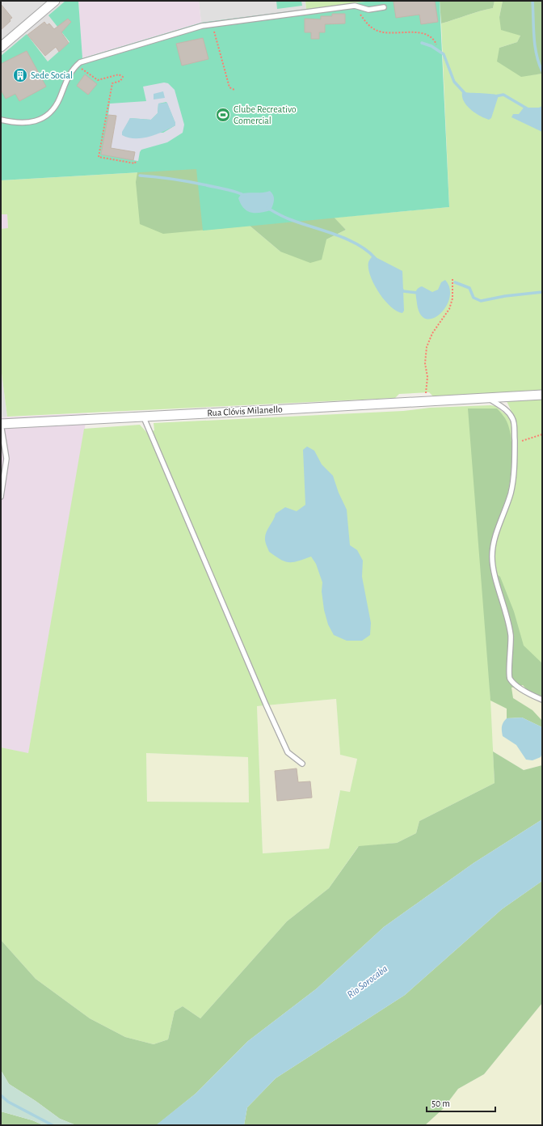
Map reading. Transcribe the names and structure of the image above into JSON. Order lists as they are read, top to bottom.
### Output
{
  "streets": {
    "street": ["Rua Clóvis Milanello"]
  },
  "water": ["Rio Sorocaba"],
  "places": {
    "building": ["Sede Social"],
    "sports": ["Clube Recreativo Comercial"]
  },
  "scale_bar": "50 m"
}
